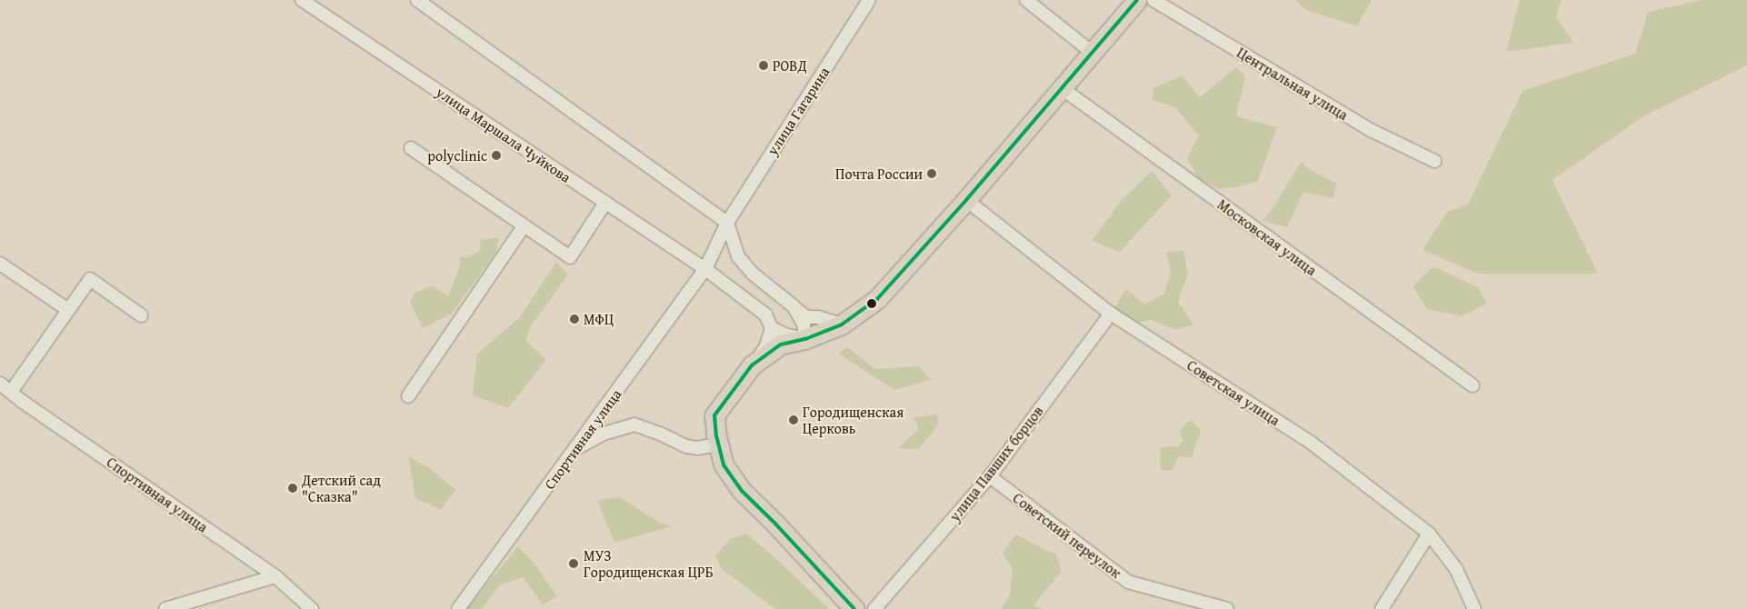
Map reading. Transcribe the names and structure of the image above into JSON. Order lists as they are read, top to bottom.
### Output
{
  "streets": {
    "street": [
      "Центральная улица",
      "улица Гагарина",
      "улица Маршала Чуйкова",
      "Московская улица",
      "Советская улица",
      "Спортивная улица",
      "улица Павших борцов",
      "Советский переулок"
    ]
  },
  "crossings": [
    ["улица Гагарина", "улица Маршала Чуйкова"],
    ["улица Гагарина", "Спортивная улица"],
    ["улица Маршала Чуйкова", "Спортивная улица"],
    ["Советская улица", "улица Павших борцов"],
    ["улица Павших борцов", "Советский переулок"]
  ],
  "places": [
    "РОВД",
    "polyclinic",
    "Почта России",
    "МФЦ",
    "Городищенская Церковь",
    "Детский сад \"Сказка\"",
    "МУЗ Городищенская ЦРБ"
  ]
}
